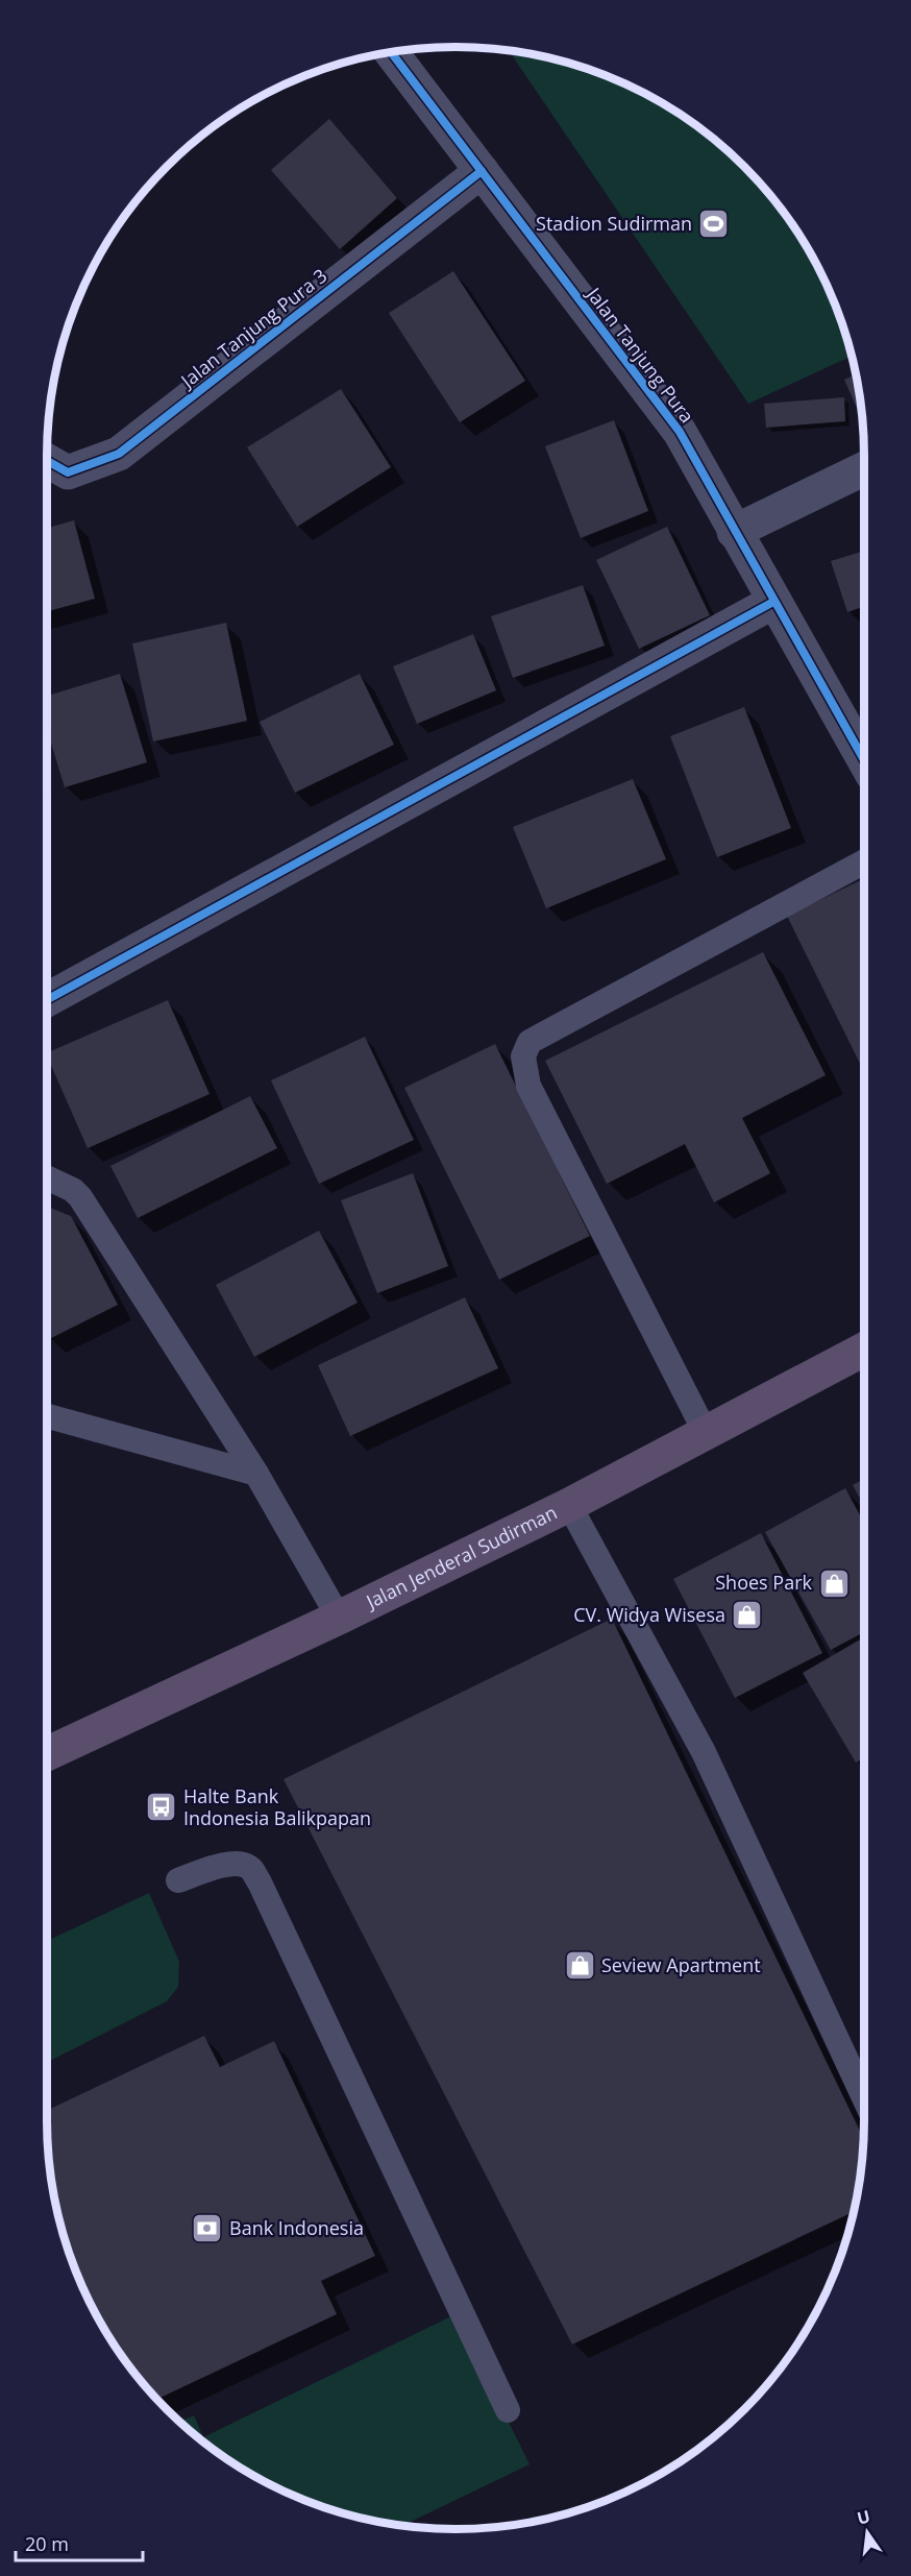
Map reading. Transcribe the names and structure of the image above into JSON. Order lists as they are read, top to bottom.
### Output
{
  "streets": {
    "highway": ["Jalan Jenderal Sudirman"],
    "street": ["Jalan Tanjung Pura 3", "Jalan Tanjung Pura"]
  },
  "crossings": [
    ["Jalan Tanjung Pura 3", "Jalan Tanjung Pura"]
  ],
  "places": {
    "sports": ["Stadion Sudirman"],
    "shop": ["Shoes Park", "CV. Widya Wisesa", "Seview Apartment"],
    "bus stop": ["Halte Bank Indonesia Balikpapan"],
    "bank": ["Bank Indonesia"]
  },
  "scale_bar": "20 m",
  "north": "top"
}
